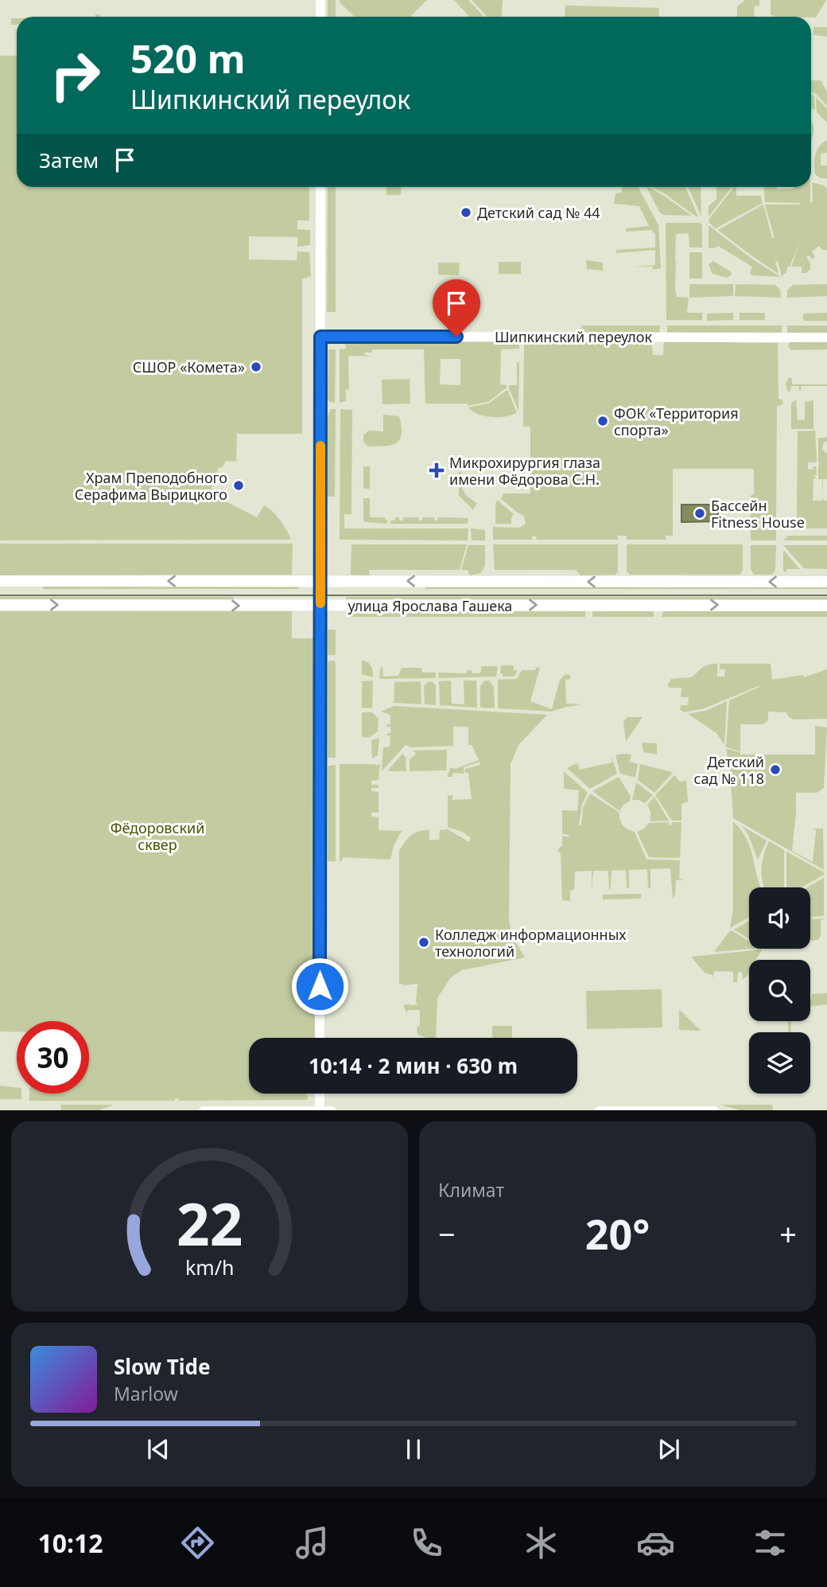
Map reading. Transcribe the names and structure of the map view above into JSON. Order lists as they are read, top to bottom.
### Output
{
  "streets": {
    "street": ["Шипкинский переулок", "улица Ярослава Гашека"]
  },
  "parks": ["Фёдоровский сквер"],
  "places": {
    "other": [
      "Детский сад № 44",
      "СШОР «Комета»",
      "ФОК «Территория спорта»",
      "Храм Преподобного Серафима Вырицкого",
      "Бассейн Fitness House",
      "Детский сад № 118",
      "Колледж информационных технологий"
    ],
    "health": ["Микрохирургия глаза имени Фёдорова С.Н."]
  },
  "page": {
    "turn": ["520 m", "Шипкинский переулок"],
    "then": "Затем",
    "limit": "30",
    "trip": "10:14 · 2 мин · 630 m",
    "tile": "Климат",
    "heat": ["−", "20°", "+"],
    "song": ["Slow Tide", "Marlow"],
    "tabs": "10:12",
    "gauge": ["22", "km/h"]
  }
}
